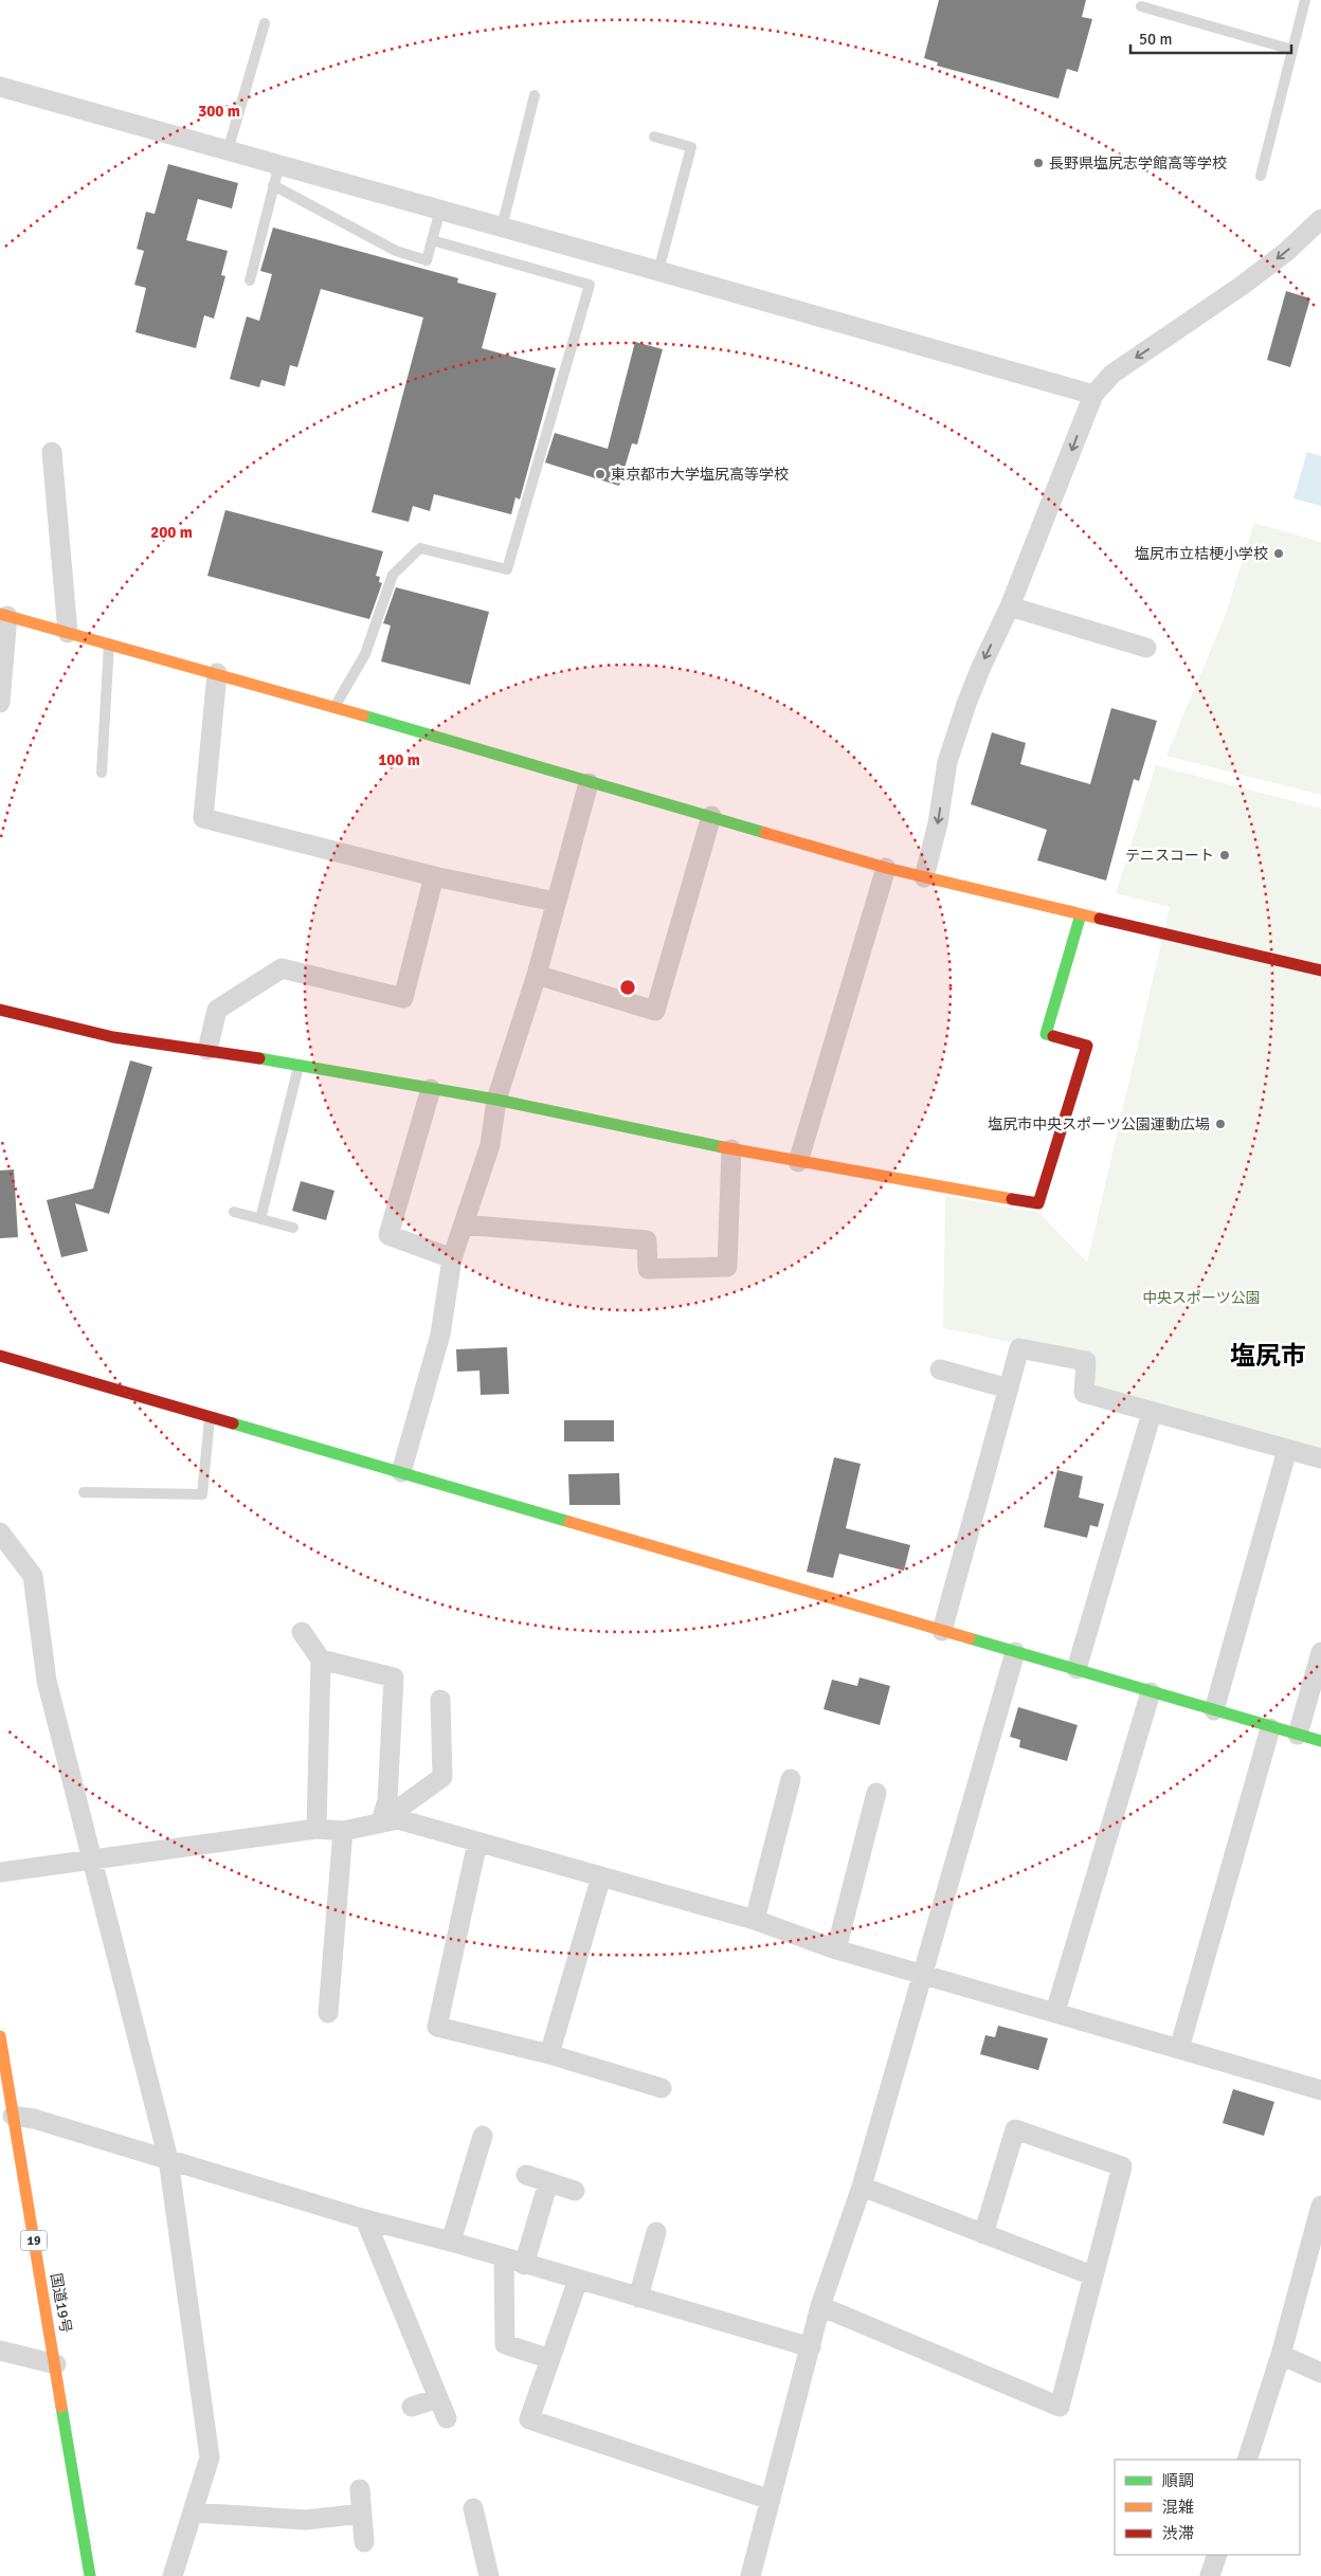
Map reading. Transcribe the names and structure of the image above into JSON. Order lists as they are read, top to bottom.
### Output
{
  "streets": {
    "main road": ["19", "国道19号"]
  },
  "districts": ["塩尻市"],
  "parks": ["中央スポーツ公園"],
  "places": [
    "長野県塩尻志学館高等学校",
    "東京都市大学塩尻高等学校",
    "塩尻市立桔梗小学校",
    "テニスコート",
    "塩尻市中央スポーツ公園運動広場"
  ],
  "legend": ["順調", "混雑", "渋滞"],
  "scale_bar": "50 m",
  "rings": ["300 m", "200 m", "100 m"]
}
